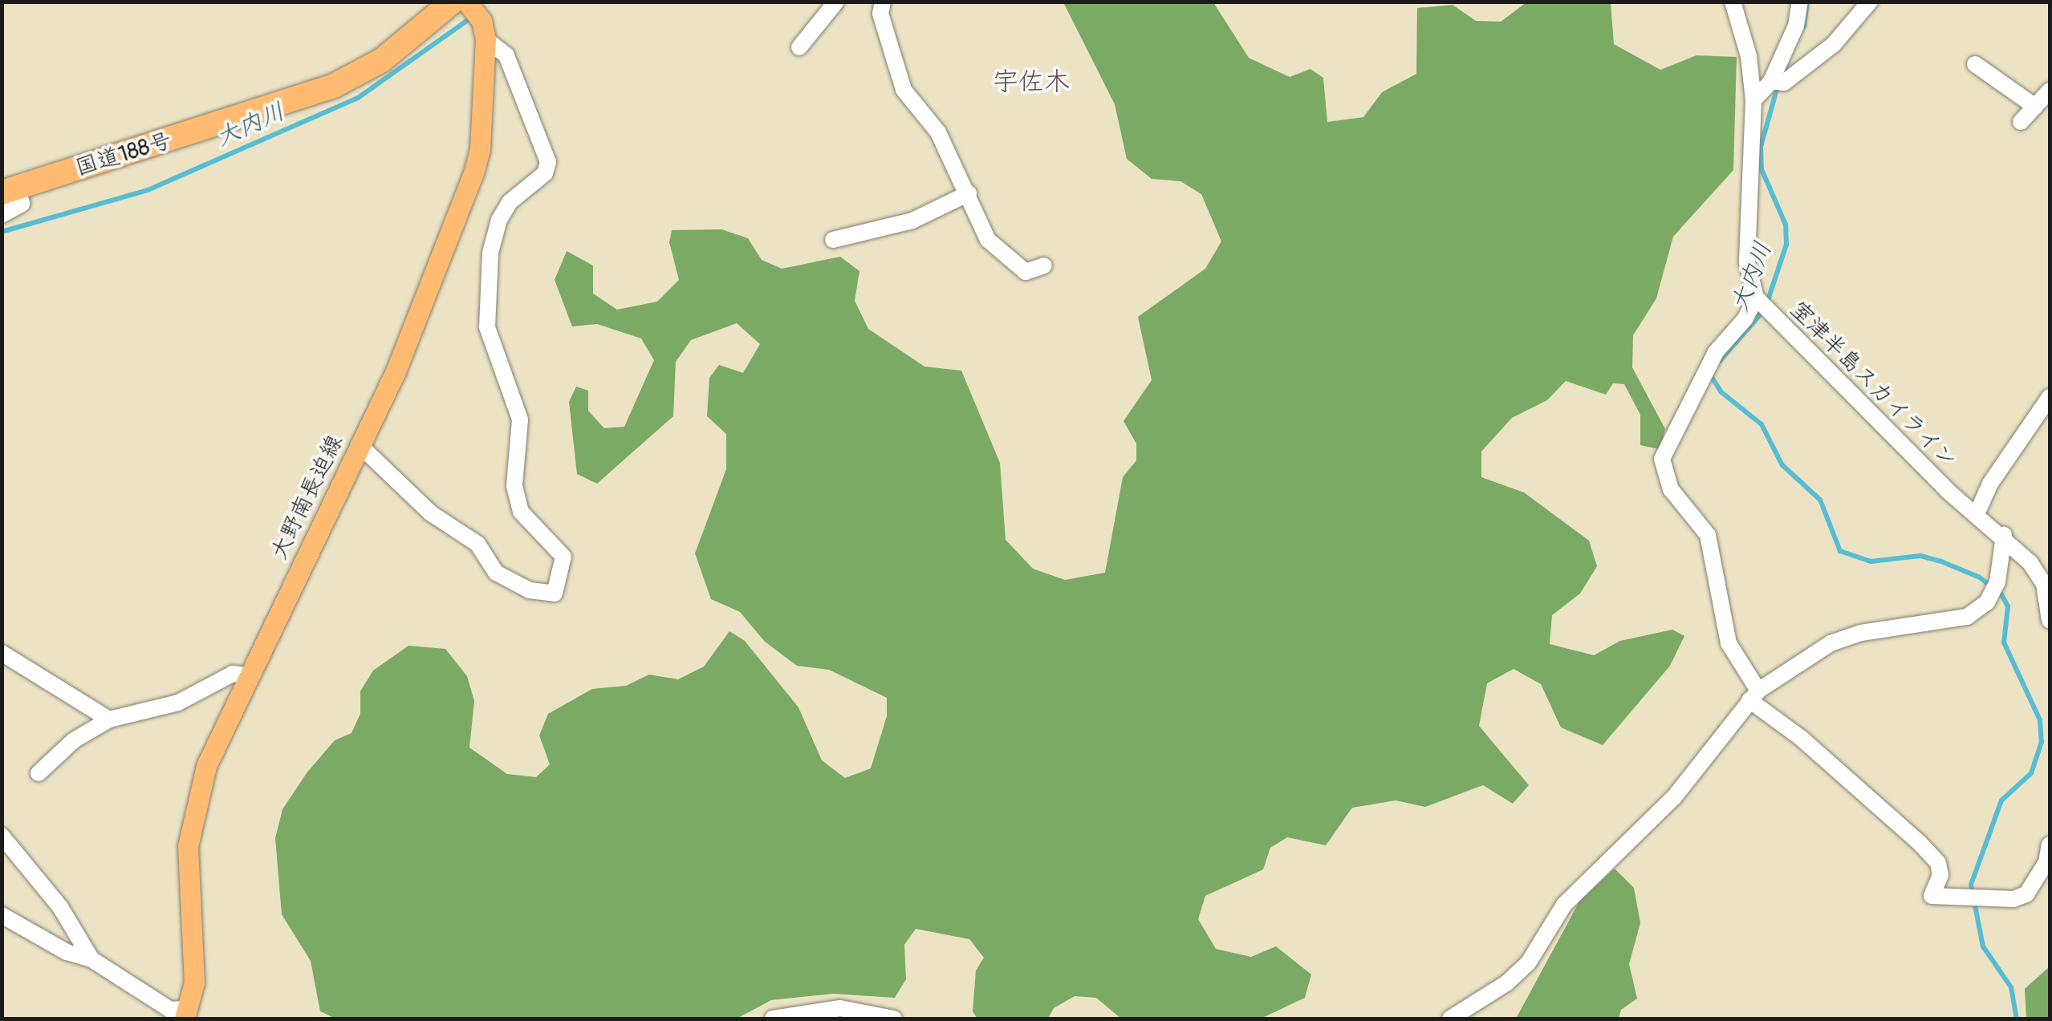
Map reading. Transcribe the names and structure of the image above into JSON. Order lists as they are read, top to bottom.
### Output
{
  "streets": {
    "highway": ["国道188号"],
    "main road": ["大野南長迫線"],
    "street": ["室津半島スカイライン"]
  },
  "crossings": [
    ["国道188号", "大野南長迫線"]
  ],
  "districts": ["宇佐木"],
  "water": ["大内川"]
}
